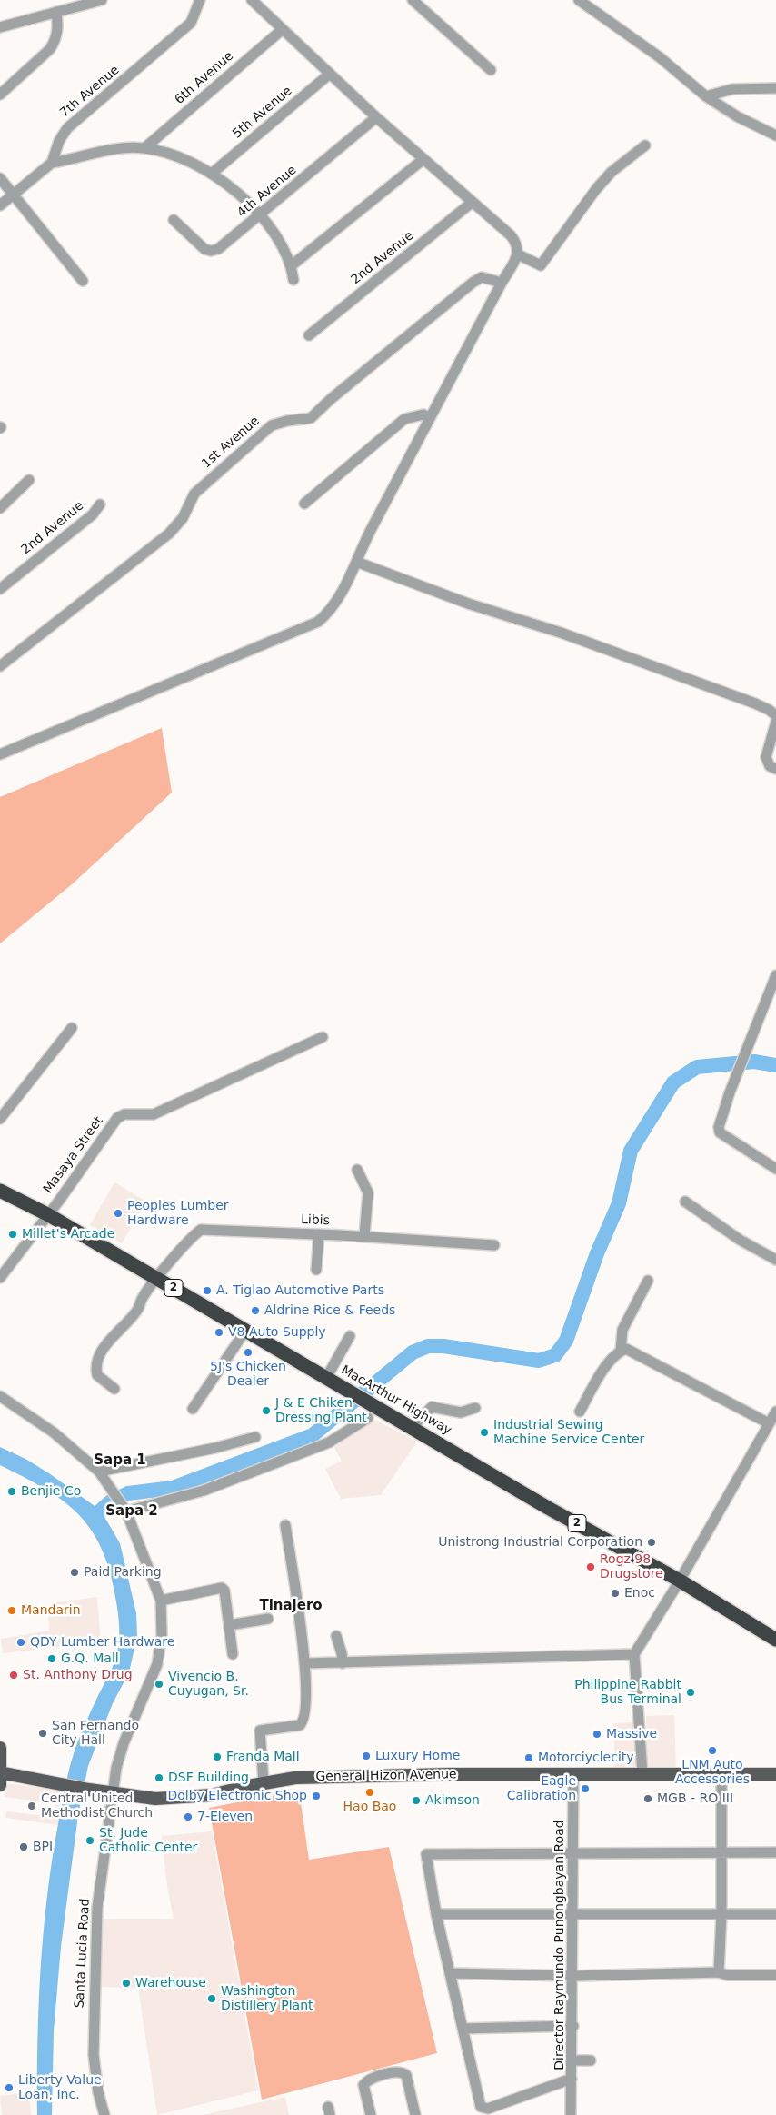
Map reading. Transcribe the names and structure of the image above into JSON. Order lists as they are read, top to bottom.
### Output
{
  "streets": {
    "highway": ["2", "MacArthur Highway"],
    "main road": ["General Hizon Avenue"],
    "street": [
      "6th Avenue",
      "7th Avenue",
      "5th Avenue",
      "4th Avenue",
      "2nd Avenue",
      "1st Avenue",
      "Masaya Street",
      "Libis",
      "Director Raymundo Punongbayan Road",
      "Santa Lucia Road"
    ]
  },
  "crossings": [
    ["Masaya Street", "MacArthur Highway"],
    ["Libis", "MacArthur Highway"],
    ["General Hizon Avenue", "Director Raymundo Punongbayan Road"],
    ["General Hizon Avenue", "Santa Lucia Road"]
  ],
  "districts": ["Sapa 1", "Sapa 2", "Tinajero"],
  "places": [
    "Peoples Lumber Hardware",
    "Millet's Arcade",
    "A. Tiglao Automotive Parts",
    "Aldrine Rice & Feeds",
    "V8 Auto Supply",
    "5J's Chicken Dealer",
    "J & E Chiken Dressing Plant",
    "Industrial Sewing Machine Service Center",
    "Benjie Co",
    "Unistrong Industrial Corporation",
    "Rogz 98 Drugstore",
    "Paid Parking",
    "Enoc",
    "Mandarin",
    "QDY Lumber Hardware",
    "G.Q. Mall",
    "St. Anthony Drug",
    "Vivencio B. Cuyugan, Sr.",
    "Philippine Rabbit Bus Terminal",
    "San Fernando City Hall",
    "Massive",
    "LNM Auto Accessories",
    "Luxury Home",
    "Franda Mall",
    "Motorciyclecity",
    "DSF Building",
    "Eagle Calibration",
    "Hao Bao",
    "Dolby Electronic Shop",
    "MGB - RO III",
    "Akimson",
    "Central United Methodist Church",
    "7-Eleven",
    "St. Jude Catholic Center",
    "BPI",
    "Warehouse",
    "Washington Distillery Plant",
    "Liberty Value Loan, Inc."
  ]
}
